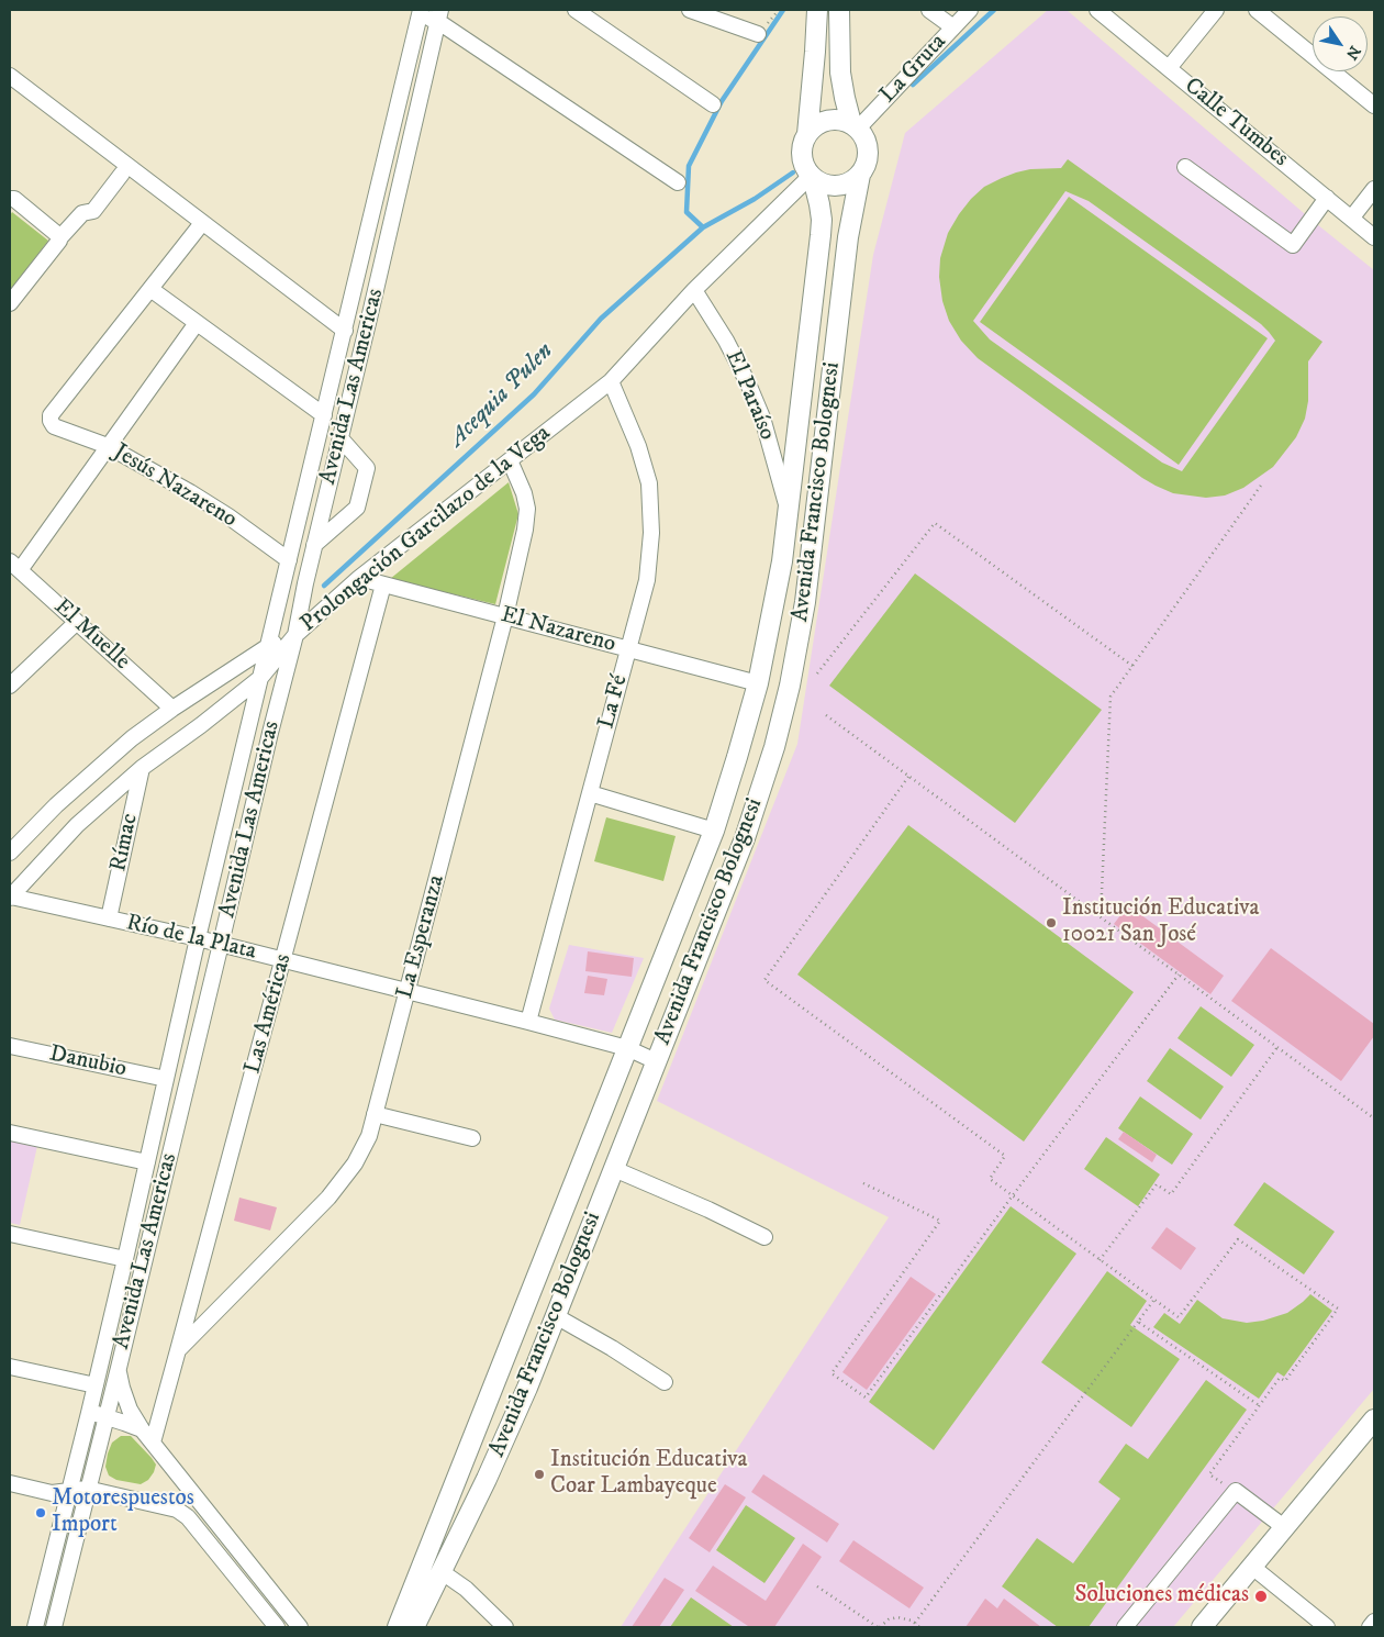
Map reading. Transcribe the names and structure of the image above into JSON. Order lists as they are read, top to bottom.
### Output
{
  "streets": {
    "main road": ["Avenida Francisco Bolognesi"],
    "street": [
      "La Gruta",
      "Calle Tumbes",
      "Avenida Las Americas",
      "El Paraíso",
      "Jesús Nazareno",
      "Prolongación Garcilazo de la Vega",
      "El Nazareno",
      "El Muelle",
      "La Fé",
      "Rímac",
      "La Esperanza",
      "Río de la Plata",
      "Las Américas",
      "Danubio"
    ]
  },
  "crossings": [
    ["La Gruta", "Avenida Francisco Bolognesi"],
    ["La Gruta", "Prolongación Garcilazo de la Vega"],
    ["Avenida Las Americas", "Jesús Nazareno"],
    ["Avenida Las Americas", "Prolongación Garcilazo de la Vega"],
    ["Avenida Las Americas", "Río de la Plata"],
    ["Avenida Las Americas", "Danubio"],
    ["El Paraíso", "Avenida Francisco Bolognesi"],
    ["El Paraíso", "Prolongación Garcilazo de la Vega"],
    ["Avenida Francisco Bolognesi", "Prolongación Garcilazo de la Vega"],
    ["Avenida Francisco Bolognesi", "El Nazareno"],
    ["Avenida Francisco Bolognesi", "Río de la Plata"],
    ["Prolongación Garcilazo de la Vega", "El Nazareno"],
    ["Prolongación Garcilazo de la Vega", "La Fé"],
    ["Prolongación Garcilazo de la Vega", "Rímac"],
    ["Prolongación Garcilazo de la Vega", "La Esperanza"],
    ["Prolongación Garcilazo de la Vega", "Río de la Plata"],
    ["El Nazareno", "La Fé"],
    ["El Nazareno", "La Esperanza"],
    ["El Nazareno", "Las Américas"],
    ["La Fé", "Río de la Plata"],
    ["Rímac", "Río de la Plata"],
    ["La Esperanza", "Río de la Plata"],
    ["La Esperanza", "Las Américas"],
    ["Río de la Plata", "Las Américas"]
  ],
  "water": ["Acequia Pulen"],
  "places": [
    "Institución Educativa 10021 San José",
    "Institución Educativa Coar Lambayeque",
    "Motorespuestos Import",
    "Soluciones médicas"
  ],
  "north": "bottom right"
}
